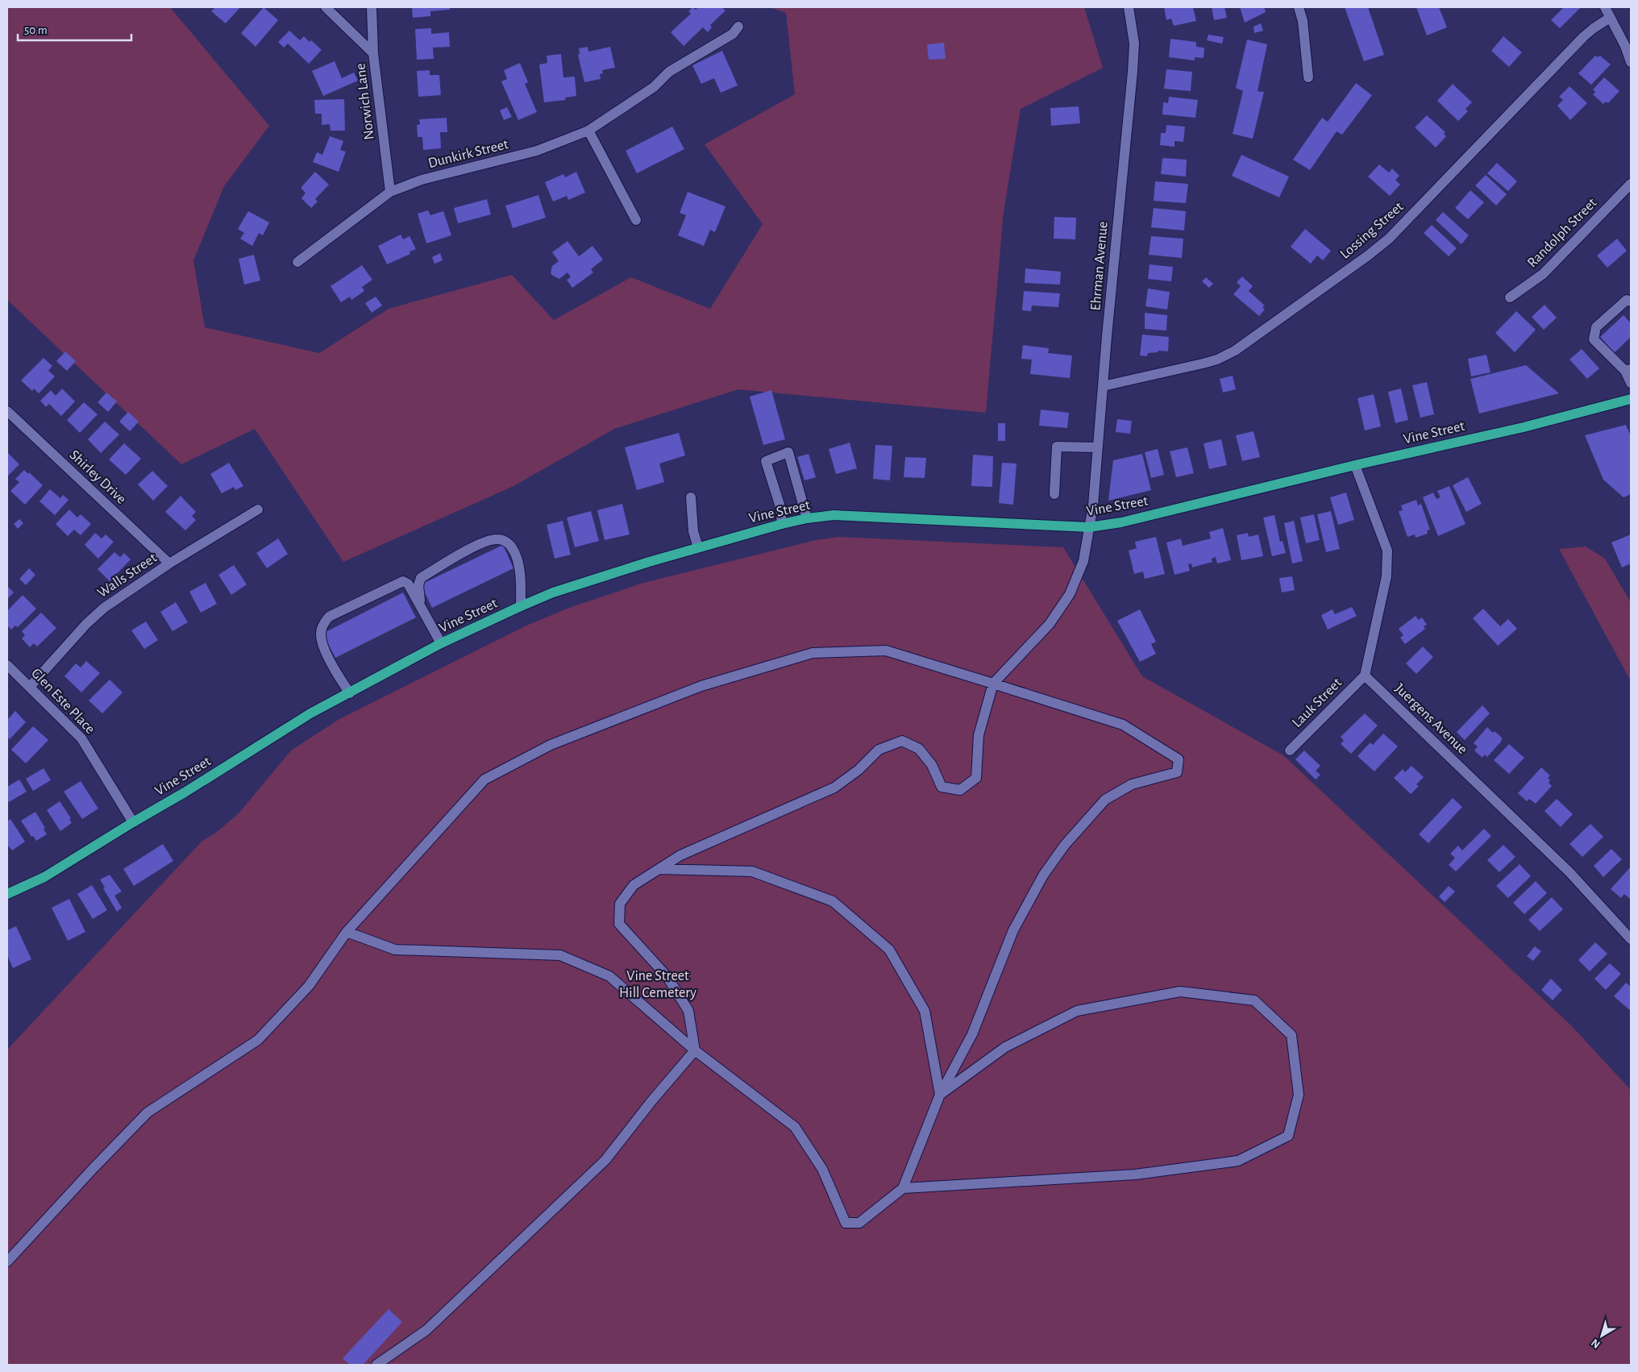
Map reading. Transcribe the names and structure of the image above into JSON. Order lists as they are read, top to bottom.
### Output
{
  "streets": {
    "main road": ["Vine Street"],
    "street": [
      "Norwich Lane",
      "Dunkirk Street",
      "Lossing Street",
      "Randolph Street",
      "Ehrman Avenue",
      "Shirley Drive",
      "Walls Street",
      "Glen Este Place",
      "Lauk Street",
      "Juergens Avenue"
    ]
  },
  "crossings": [
    ["Norwich Lane", "Dunkirk Street"],
    ["Lossing Street", "Ehrman Avenue"],
    ["Ehrman Avenue", "Vine Street"],
    ["Vine Street", "Glen Este Place"],
    ["Shirley Drive", "Walls Street"],
    ["Walls Street", "Glen Este Place"],
    ["Lauk Street", "Juergens Avenue"]
  ],
  "parks": ["Vine Street Hill Cemetery"],
  "scale_bar": "50 m",
  "north": "bottom left"
}
